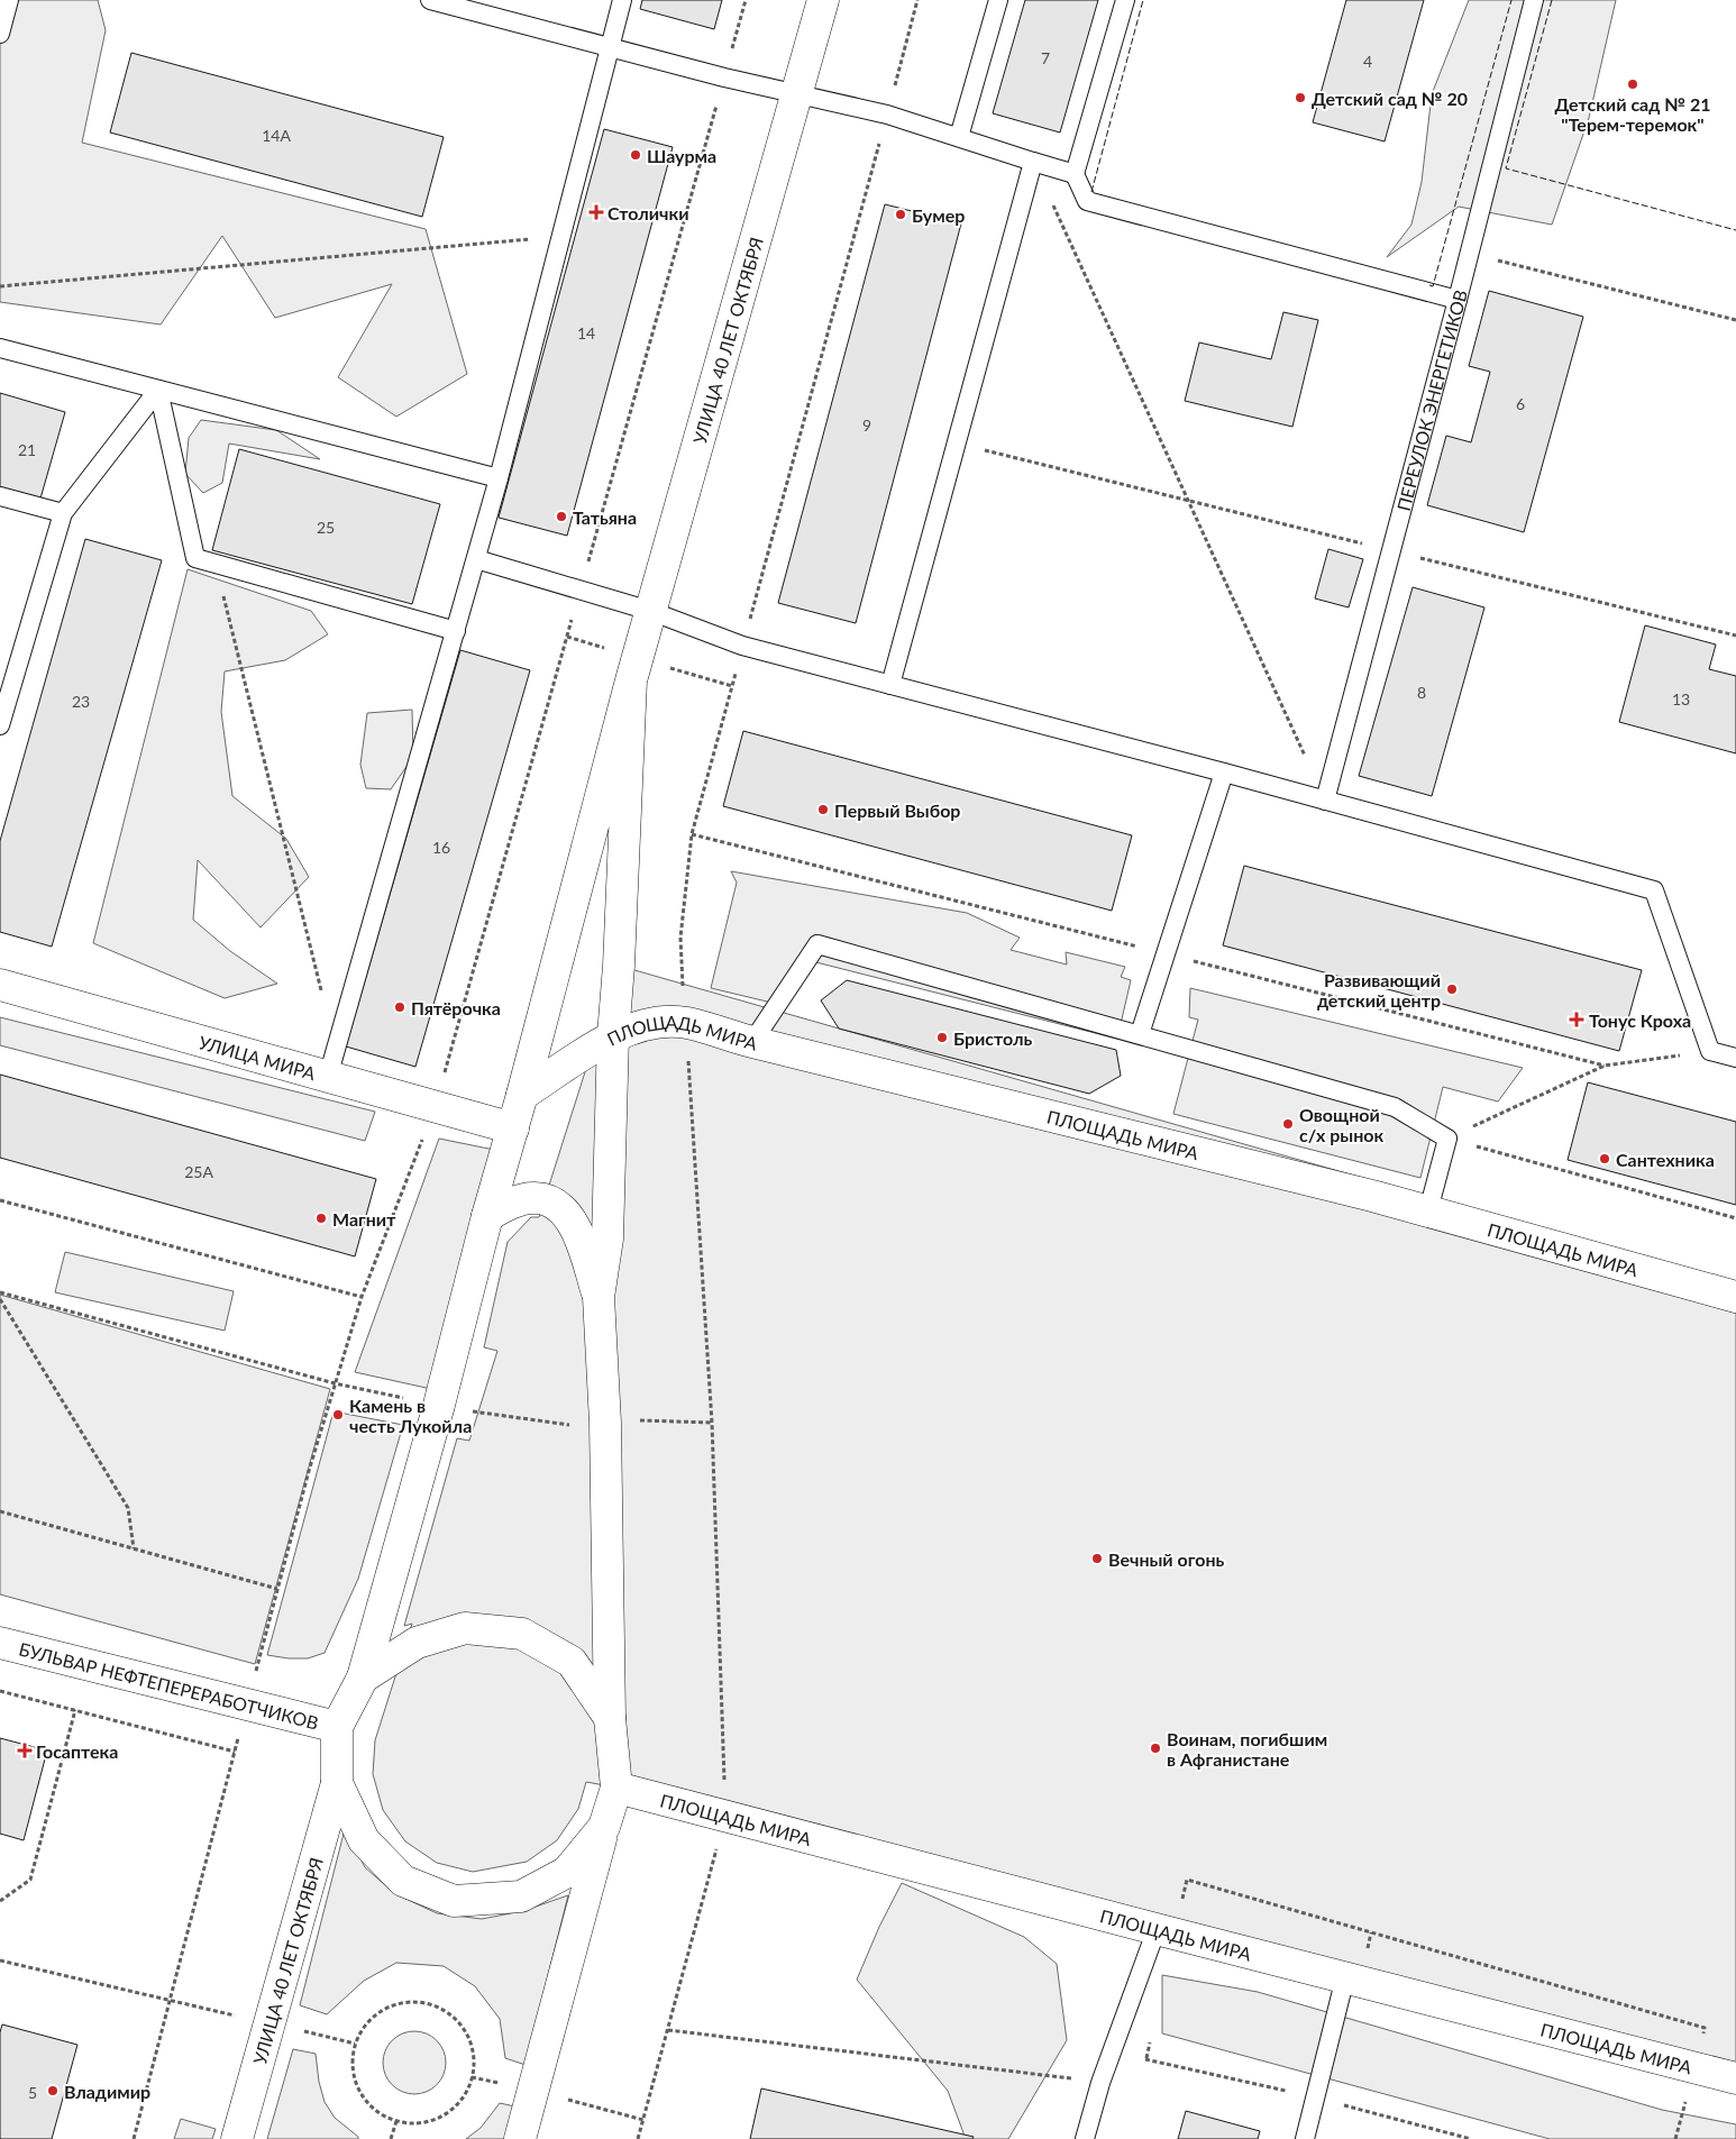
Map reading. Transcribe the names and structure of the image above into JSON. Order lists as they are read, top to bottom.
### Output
{
  "streets": {
    "street": [
      "УЛИЦА 40 ЛЕТ ОКТЯБРЯ",
      "ПЛОЩАДЬ МИРА",
      "УЛИЦА МИРА",
      "БУЛЬВАР НЕФТЕПЕРЕРАБОТЧИКОВ"
    ],
    "lane": ["ПЕРЕУЛОК ЭНЕРГЕТИКОВ"]
  },
  "places": {
    "other": [
      "Детский сад № 21 \"Терем-теремок\"",
      "Детский сад № 20",
      "Шаурма",
      "Бумер",
      "Татьяна",
      "Первый Выбор",
      "Развивающий детский центр",
      "Пятёрочка",
      "Бристоль",
      "Овощной с/х рынок",
      "Сантехника",
      "Магнит",
      "Камень в честь Лукойла",
      "Вечный огонь",
      "Воинам, погибшим в Афганистане",
      "Владимир"
    ],
    "health": ["Столички", "Тонус Кроха", "Госаптека"]
  },
  "house_numbers": [
    "7",
    "4",
    "14А",
    "14",
    "6",
    "9",
    "21",
    "25",
    "8",
    "13",
    "23",
    "16",
    "25А",
    "5"
  ]
}
